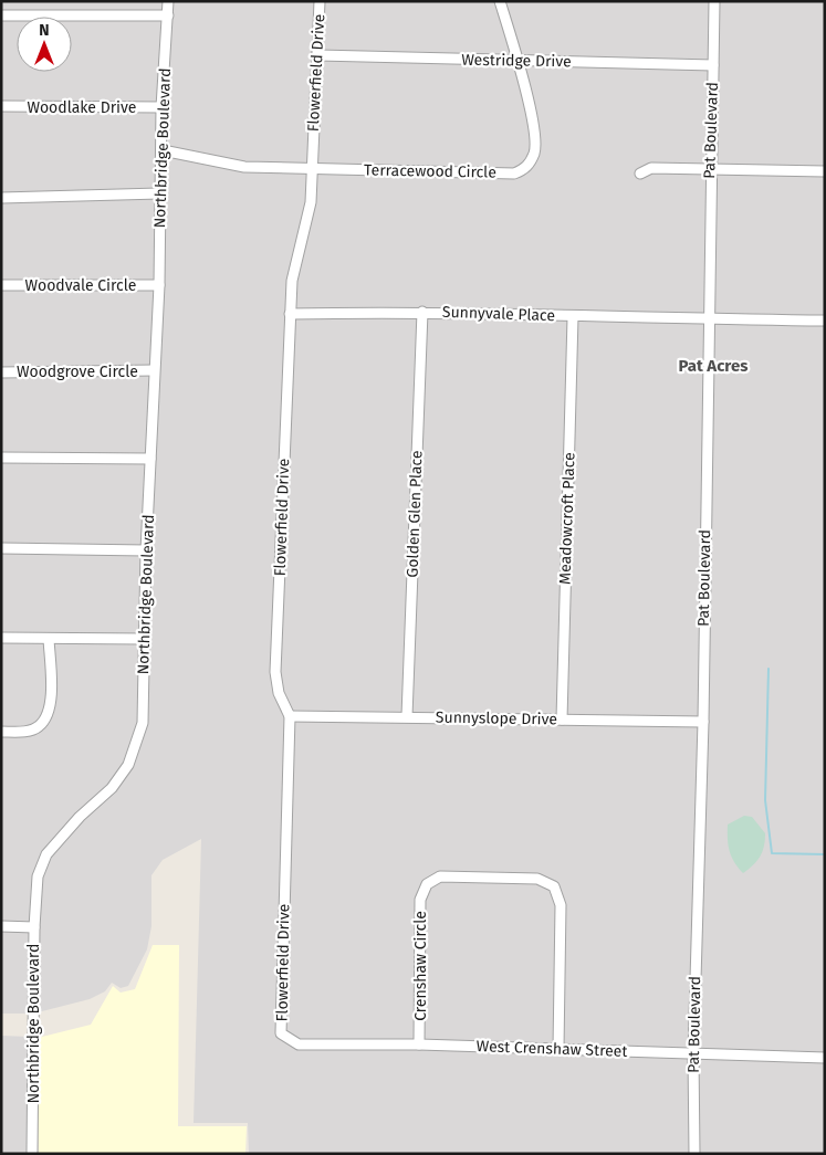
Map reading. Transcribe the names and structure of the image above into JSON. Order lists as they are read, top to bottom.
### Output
{
  "streets": {
    "street": [
      "Westridge Drive",
      "Flowerfield Drive",
      "Woodlake Drive",
      "Pat Boulevard",
      "Northbridge Boulevard",
      "Terracewood Circle",
      "Woodvale Circle",
      "Sunnyvale Place",
      "Woodgrove Circle",
      "Golden Glen Place",
      "Meadowcroft Place",
      "Sunnyslope Drive",
      "Crenshaw Circle",
      "West Crenshaw Street"
    ]
  },
  "crossings": [
    ["Westridge Drive", "Flowerfield Drive"],
    ["Westridge Drive", "Pat Boulevard"],
    ["Westridge Drive", "Terracewood Circle"],
    ["Flowerfield Drive", "Terracewood Circle"],
    ["Flowerfield Drive", "Sunnyvale Place"],
    ["Flowerfield Drive", "Sunnyslope Drive"],
    ["Flowerfield Drive", "West Crenshaw Street"],
    ["Woodlake Drive", "Northbridge Boulevard"],
    ["Pat Boulevard", "Sunnyvale Place"],
    ["Pat Boulevard", "Sunnyslope Drive"],
    ["Pat Boulevard", "West Crenshaw Street"],
    ["Northbridge Boulevard", "Terracewood Circle"],
    ["Northbridge Boulevard", "Woodvale Circle"],
    ["Northbridge Boulevard", "Woodgrove Circle"],
    ["Sunnyvale Place", "Golden Glen Place"],
    ["Sunnyvale Place", "Meadowcroft Place"],
    ["Golden Glen Place", "Sunnyslope Drive"],
    ["Meadowcroft Place", "Sunnyslope Drive"],
    ["Crenshaw Circle", "West Crenshaw Street"]
  ],
  "districts": ["Pat Acres"],
  "north": "top"
}
